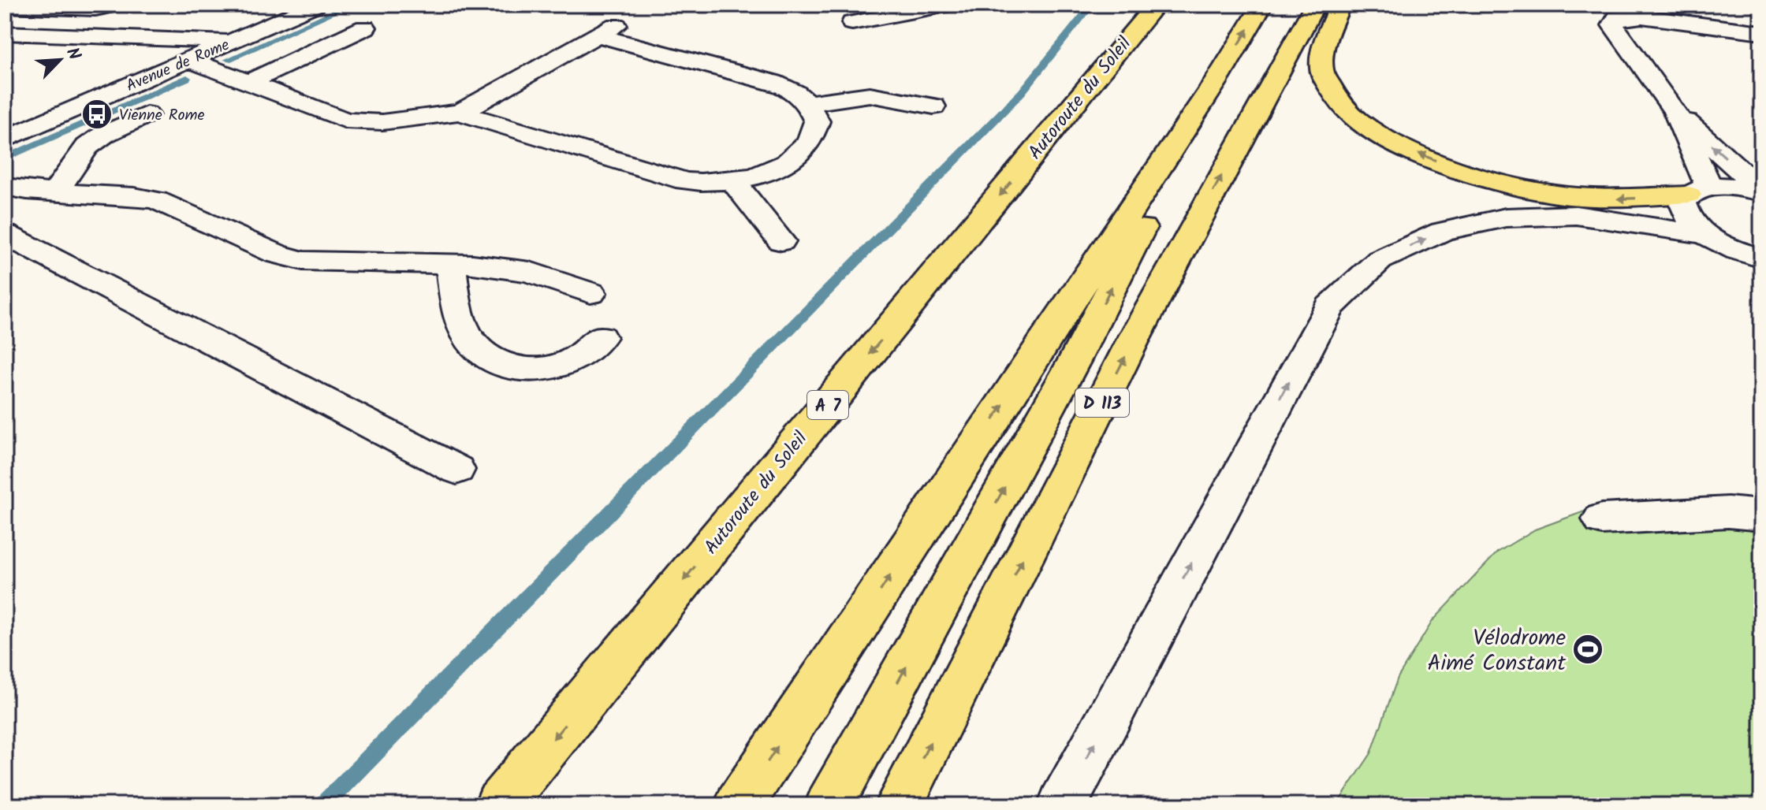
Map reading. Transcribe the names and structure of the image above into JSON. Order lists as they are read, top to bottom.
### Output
{
  "streets": {
    "main road": ["Autoroute du Soleil", "D 113", "A 7"],
    "street": ["Avenue de Rome"]
  },
  "places": {
    "bus stop": ["Vienne Rome"],
    "sports": ["Vélodrome Aimé Constant"]
  },
  "north": "top right"
}
